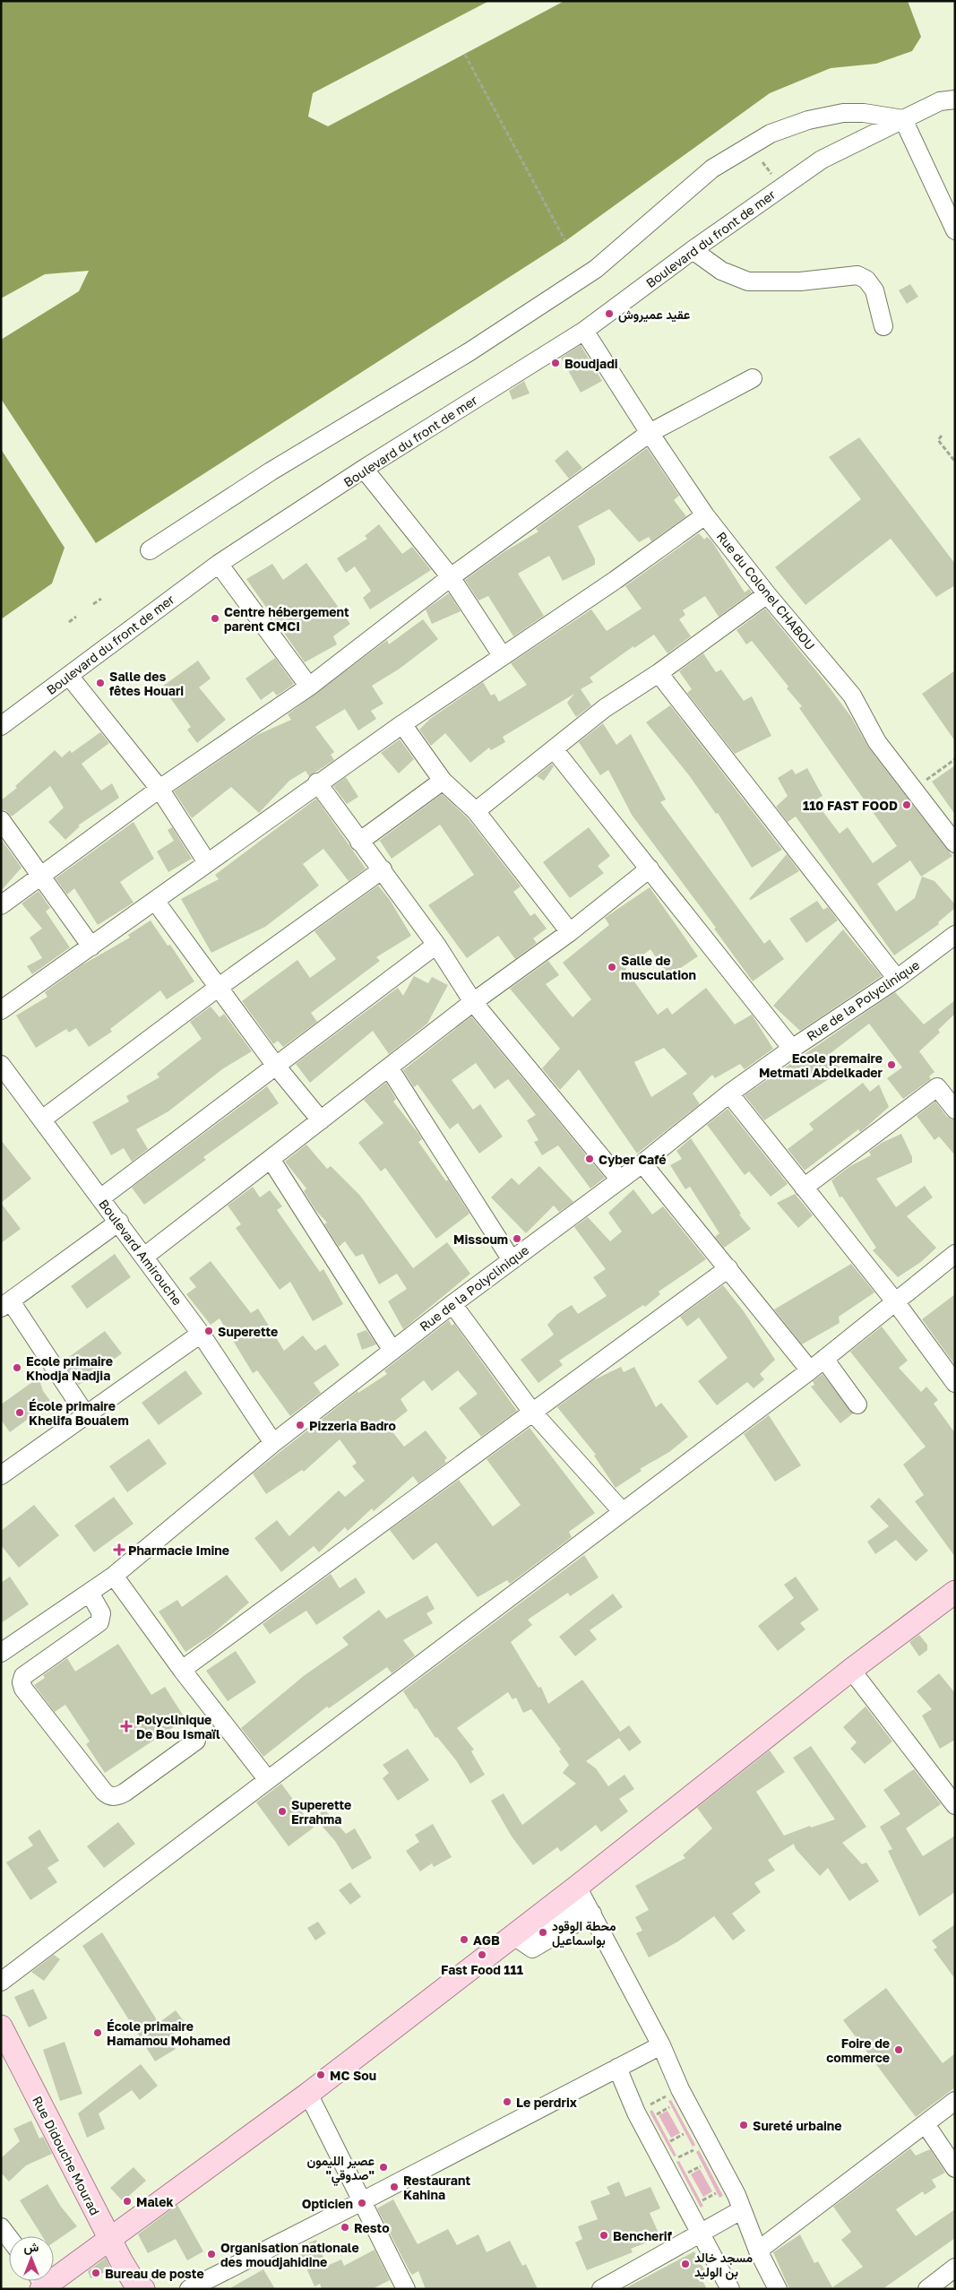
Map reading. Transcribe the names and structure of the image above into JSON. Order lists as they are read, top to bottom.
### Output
{
  "streets": {
    "main road": ["Rue Didouche Mourad"],
    "street": [
      "Boulevard du front de mer",
      "Rue du Colonel CHABOU",
      "Rue de la Polyclinique",
      "Boulevard Amirouche"
    ]
  },
  "crossings": [
    ["Boulevard du front de mer", "Rue du Colonel CHABOU"],
    ["Rue de la Polyclinique", "Boulevard Amirouche"]
  ],
  "places": {
    "other": [
      "عقيد عميروش",
      "Boudjadi",
      "Centre hébergement parent CMCI",
      "Salle des fêtes Houari",
      "110 FAST FOOD",
      "Salle de musculation",
      "Ecole premaire Metmati Abdelkader",
      "Cyber Café",
      "Missoum",
      "Superette",
      "Ecole primaire Khodja Nadjia",
      "École primaire Khelifa Boualem",
      "Pizzeria Badro",
      "Superette Errahma",
      "محطة الوقود بواسماعيل",
      "AGB",
      "Fast Food 111",
      "École primaire Hamamou Mohamed",
      "Foire de commerce",
      "MC Sou",
      "Le perdrix",
      "Sureté urbaine",
      "عصير الليمون \"صدوقي\"",
      "Restaurant Kahina",
      "Malek",
      "Opticien",
      "Resto",
      "Bencherif",
      "Organisation nationale des moudjahidine",
      "مسجد خالد بن الوليد",
      "Bureau de poste"
    ],
    "health": ["Pharmacie Imine", "Polyclinique De Bou Ismaïl"]
  },
  "north": "top"
}
